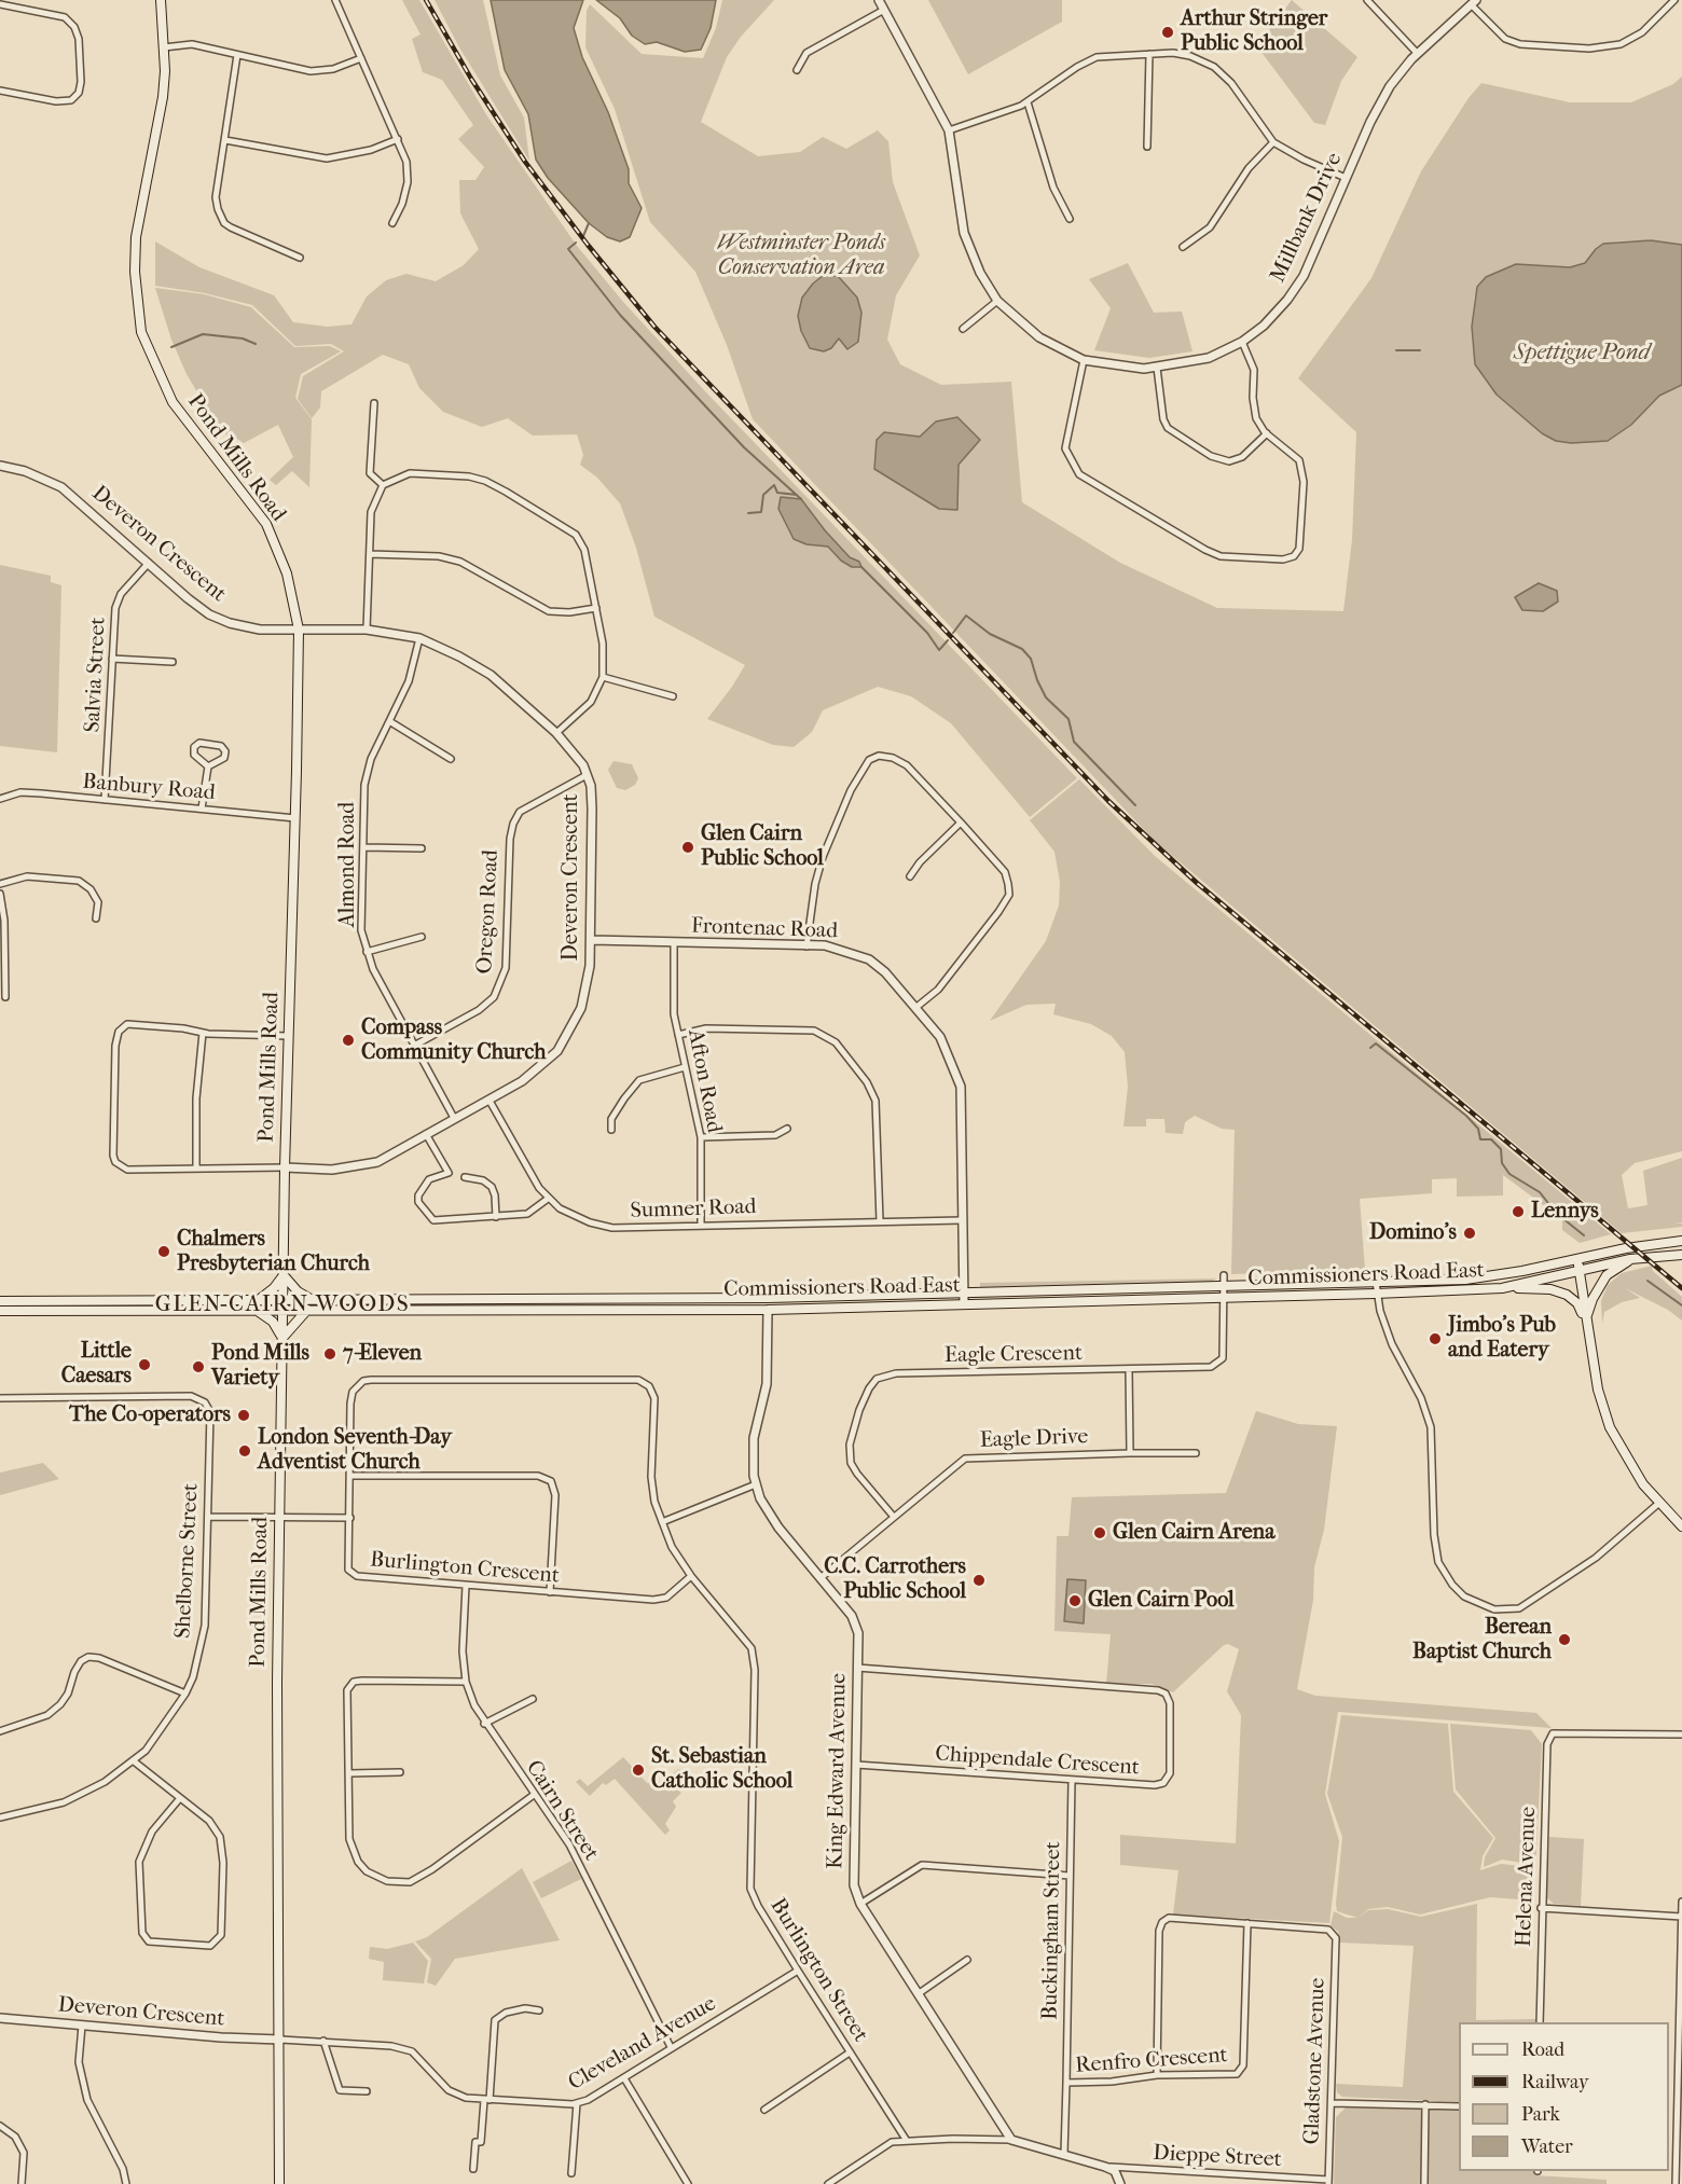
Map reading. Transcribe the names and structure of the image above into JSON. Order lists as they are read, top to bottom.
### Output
{
  "streets": {
    "main road": ["Pond Mills Road", "Commissioners Road East"],
    "street": [
      "Millbank Drive",
      "Deveron Crescent",
      "Salvia Street",
      "Banbury Road",
      "Almond Road",
      "Oregon Road",
      "Frontenac Road",
      "Afton Road",
      "Sumner Road",
      "Eagle Crescent",
      "Eagle Drive",
      "Shelborne Street",
      "Burlington Crescent",
      "Chippendale Crescent",
      "King Edward Avenue",
      "Cairn Street",
      "Helena Avenue",
      "Buckingham Street",
      "Burlington Street",
      "Cleveland Avenue",
      "Renfro Crescent",
      "Gladstone Avenue",
      "Dieppe Street"
    ]
  },
  "crossings": [
    ["Pond Mills Road", "Deveron Crescent"],
    ["Pond Mills Road", "Banbury Road"],
    ["Pond Mills Road", "Commissioners Road East"],
    ["Pond Mills Road", "Cleveland Avenue"],
    ["Deveron Crescent", "Salvia Street"],
    ["Deveron Crescent", "Almond Road"],
    ["Deveron Crescent", "Oregon Road"],
    ["Deveron Crescent", "Frontenac Road"],
    ["Deveron Crescent", "Sumner Road"],
    ["Deveron Crescent", "Cleveland Avenue"],
    ["Salvia Street", "Banbury Road"],
    ["Almond Road", "Oregon Road"],
    ["Frontenac Road", "Afton Road"],
    ["Frontenac Road", "Sumner Road"],
    ["Frontenac Road", "Commissioners Road East"],
    ["Afton Road", "Sumner Road"],
    ["Commissioners Road East", "Eagle Crescent"],
    ["Commissioners Road East", "King Edward Avenue"],
    ["Eagle Crescent", "Eagle Drive"],
    ["Eagle Drive", "King Edward Avenue"],
    ["Burlington Crescent", "Cairn Street"],
    ["Burlington Crescent", "Burlington Street"],
    ["Chippendale Crescent", "King Edward Avenue"],
    ["Chippendale Crescent", "Buckingham Street"],
    ["Cairn Street", "Cleveland Avenue"],
    ["Buckingham Street", "Renfro Crescent"],
    ["Burlington Street", "Cleveland Avenue"],
    ["Renfro Crescent", "Gladstone Avenue"],
    ["Gladstone Avenue", "Dieppe Street"]
  ],
  "districts": ["GLEN CAIRN WOODS"],
  "water": ["Spettigue Pond"],
  "parks": ["Westminster Ponds Conservation Area"],
  "places": [
    "Arthur Stringer Public School",
    "Glen Cairn Public School",
    "Compass Community Church",
    "Lennys",
    "Domino's",
    "Chalmers Presbyterian Church",
    "Jimbo's Pub and Eatery",
    "7-Eleven",
    "Little Caesars",
    "Pond Mills Variety",
    "The Co-operators",
    "London Seventh-Day Adventist Church",
    "Glen Cairn Arena",
    "C.C. Carrothers Public School",
    "Glen Cairn Pool",
    "Berean Baptist Church",
    "St. Sebastian Catholic School"
  ],
  "legend": [
    "Road",
    "Railway",
    "Park",
    "Water"
  ]
}
